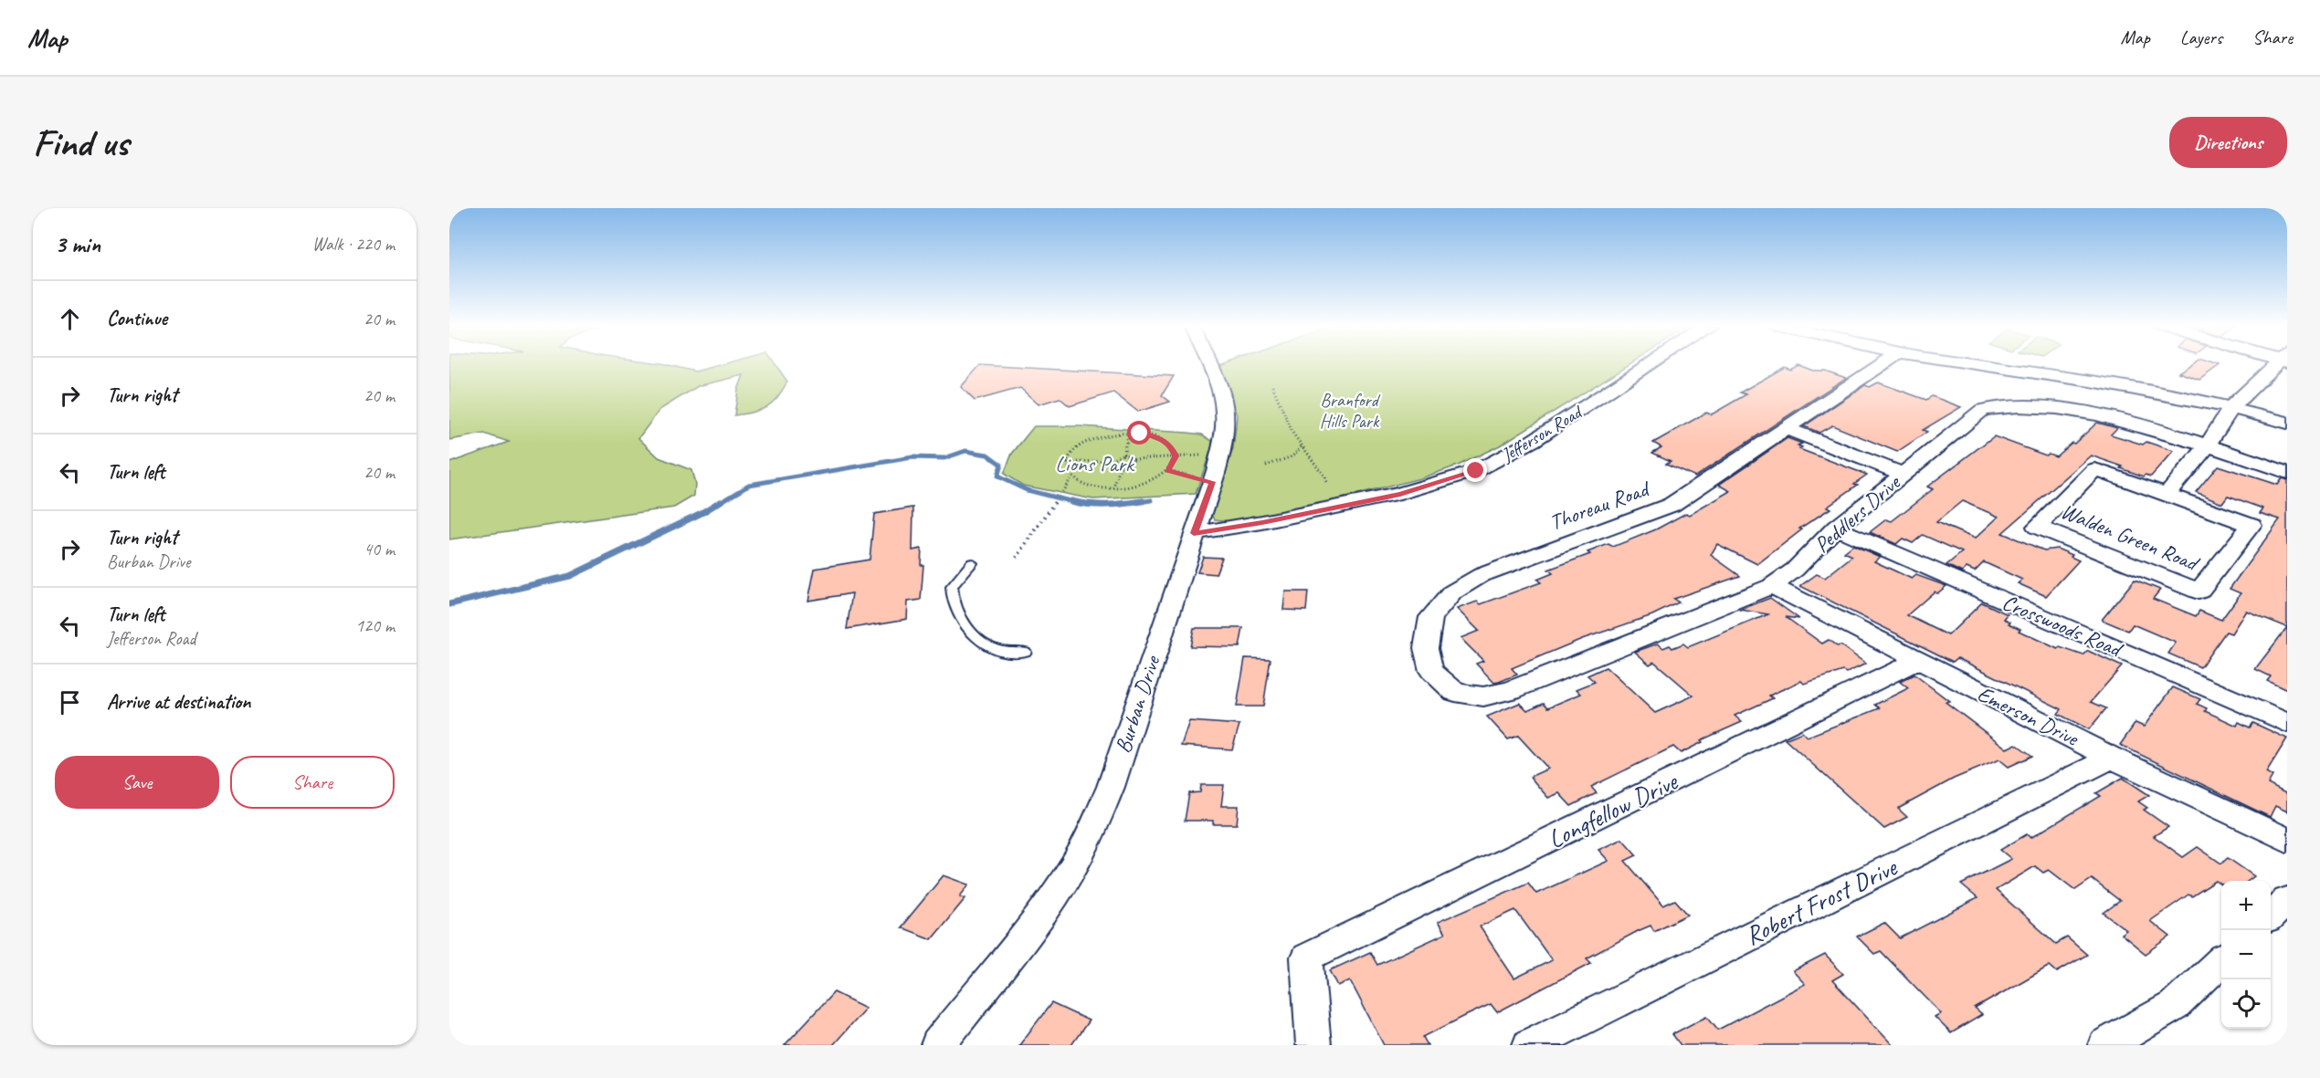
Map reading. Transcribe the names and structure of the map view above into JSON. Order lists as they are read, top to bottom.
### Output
{
  "streets": {
    "street": [
      "Jefferson Road",
      "Thoreau Road",
      "Peddlers Drive",
      "Walden Green Road",
      "Crosswoods Road",
      "Burban Drive",
      "Emerson Drive",
      "Longfellow Drive",
      "Robert Frost Drive"
    ]
  },
  "crossings": [
    ["Jefferson Road", "Burban Drive"],
    ["Thoreau Road", "Peddlers Drive"],
    ["Peddlers Drive", "Crosswoods Road"],
    ["Peddlers Drive", "Emerson Drive"],
    ["Emerson Drive", "Longfellow Drive"],
    ["Emerson Drive", "Robert Frost Drive"]
  ],
  "parks": ["Branford Hills Park", "Lions Park"],
  "page": {
    "header": "Map",
    "nav": ["Map", "Layers", "Share"],
    "buttons": [
      "Directions",
      ["Save", "Share"]
    ],
    "title": "Find us",
    "heading": ["3 min", "Walk · 220 m"],
    "list": [
      ["Continue", "20 m"],
      ["Turn right", "20 m"],
      ["Turn left", "20 m"],
      ["Turn right", "Burban Drive", "40 m"],
      ["Turn left", "Jefferson Road", "120 m"],
      "Arrive at destination"
    ],
    "map_buttons": ["+", "−"]
  }
}
